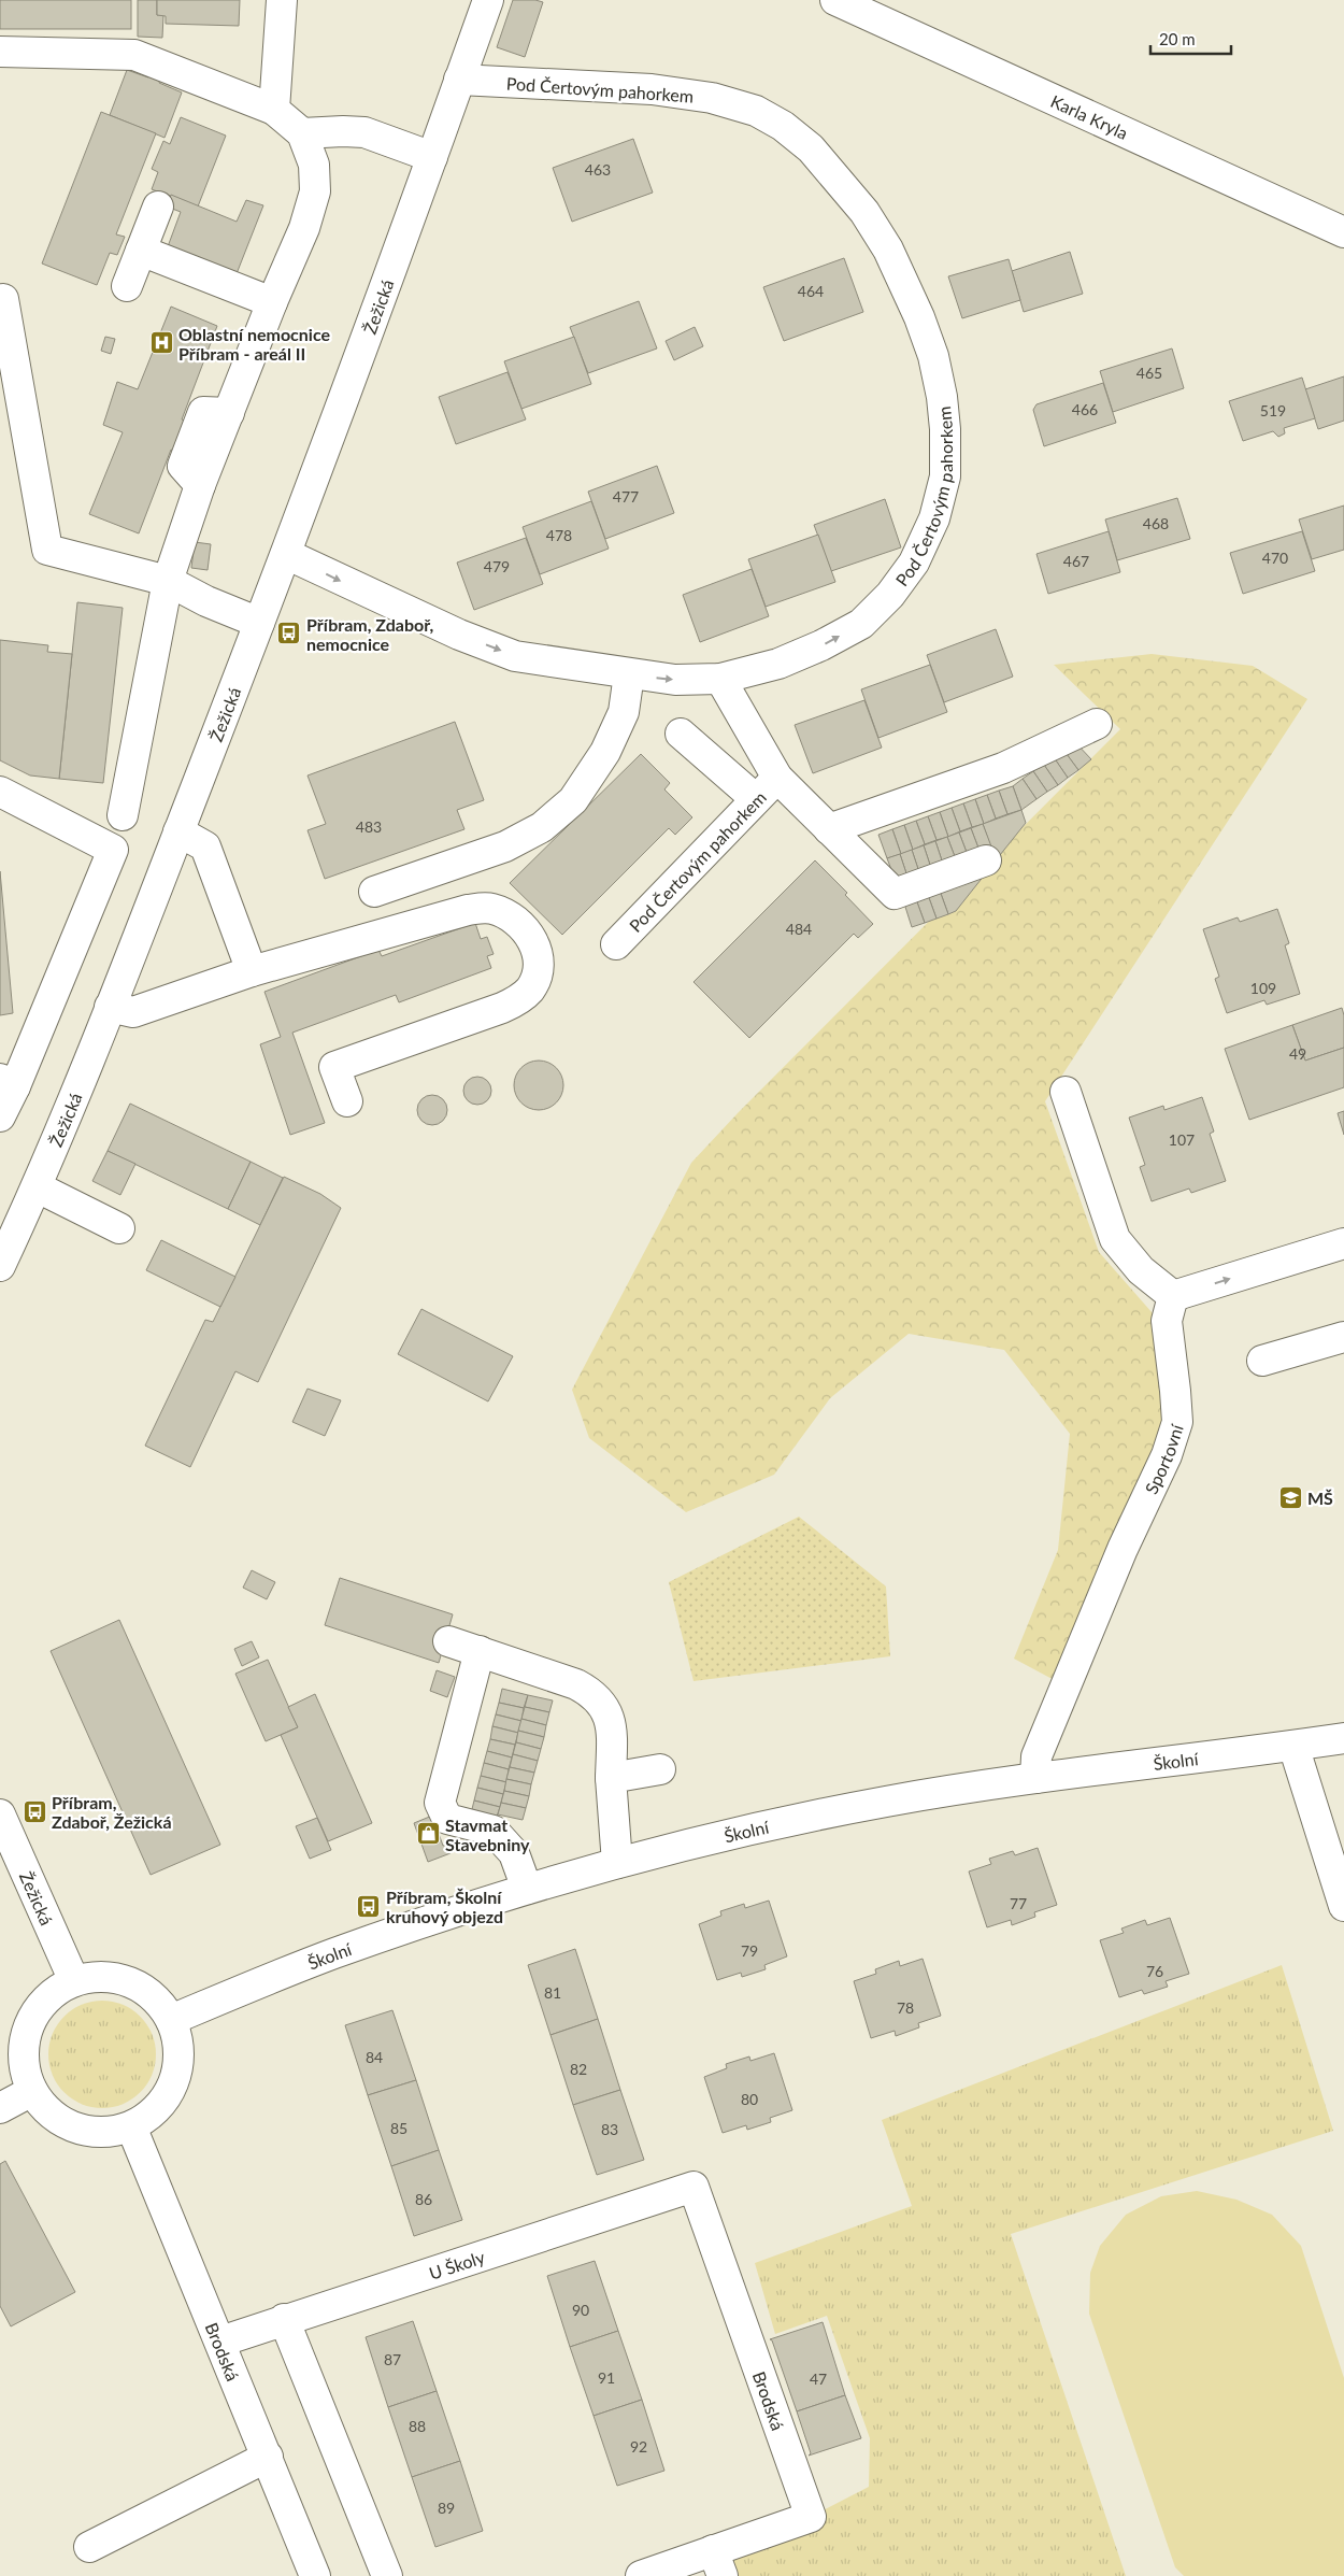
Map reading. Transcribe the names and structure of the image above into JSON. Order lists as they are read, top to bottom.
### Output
{
  "streets": {
    "street": [
      "Pod Čertovým pahorkem",
      "Karla Kryla",
      "Žežická",
      "Sportovní",
      "Školní",
      "U Školy",
      "Brodská"
    ]
  },
  "crossings": [
    ["Pod Čertovým pahorkem", "Žežická"],
    ["Žežická", "Školní"],
    ["Žežická", "Brodská"],
    ["Sportovní", "Školní"],
    ["Školní", "Brodská"],
    ["U Školy", "Brodská"]
  ],
  "places": {
    "hospital": ["Oblastní nemocnice Příbram - areál II"],
    "bus stop": ["Příbram, Zdaboř, nemocnice", "Příbram, Zdaboř, Žežická", "Příbram, Školní kruhový objezd"],
    "school or university": ["MŠ"],
    "shop": ["Stavmat Stavebniny"]
  },
  "house_numbers": [
    "463",
    "464",
    "465",
    "466",
    "519",
    "477",
    "468",
    "478",
    "470",
    "467",
    "479",
    "483",
    "484",
    "109",
    "49",
    "107",
    "77",
    "79",
    "76",
    "81",
    "78",
    "84",
    "82",
    "80",
    "85",
    "83",
    "86",
    "90",
    "87",
    "91",
    "47",
    "88",
    "92",
    "89"
  ],
  "scale_bar": "20 m"
}
